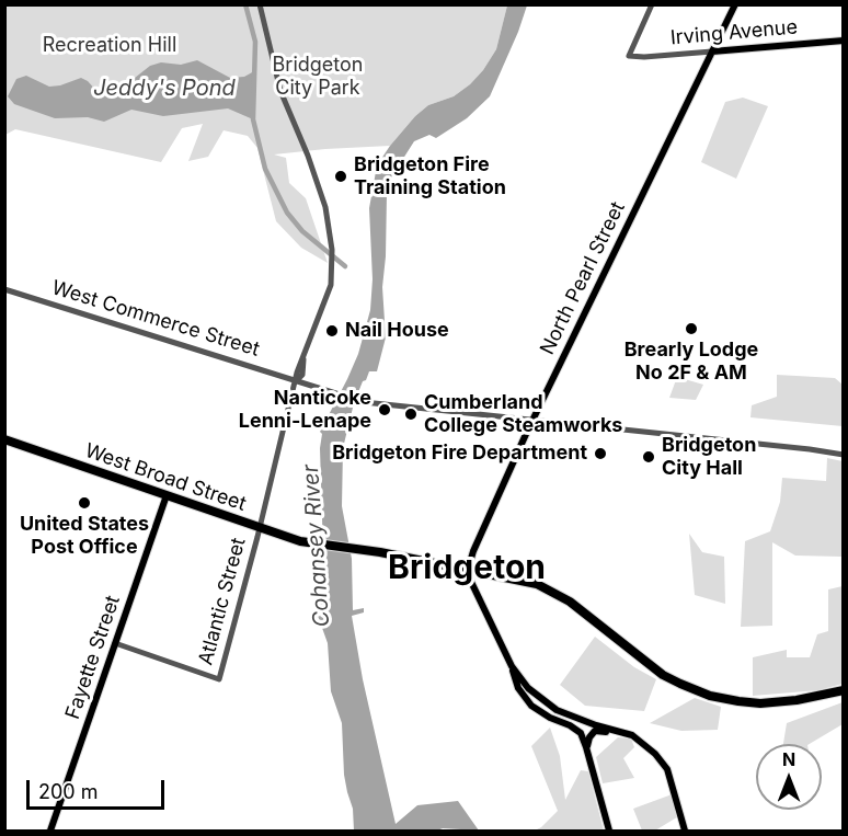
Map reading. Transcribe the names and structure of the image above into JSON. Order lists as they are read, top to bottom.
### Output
{
  "streets": {
    "highway": ["West Broad Street"],
    "main road": ["Irving Avenue", "North Pearl Street", "Fayette Street"],
    "street": ["West Commerce Street", "Atlantic Street"]
  },
  "crossings": [
    ["Irving Avenue", "North Pearl Street"],
    ["North Pearl Street", "West Commerce Street"],
    ["North Pearl Street", "West Broad Street"],
    ["West Commerce Street", "Atlantic Street"],
    ["West Broad Street", "Atlantic Street"],
    ["West Broad Street", "Fayette Street"],
    ["Atlantic Street", "Fayette Street"]
  ],
  "districts": ["Bridgeton"],
  "water": ["Jeddy's Pond", "Cohansey River"],
  "parks": ["Recreation Hill", "Bridgeton City Park"],
  "places": [
    "Bridgeton Fire Training Station",
    "Brearly Lodge No 2F & AM",
    "Nail House",
    "Nanticoke Lenni-Lenape",
    "Cumberland College Steamworks",
    "Bridgeton Fire Department",
    "Bridgeton City Hall",
    "United States Post Office"
  ],
  "scale_bar": "200 m",
  "north": "top"
}
